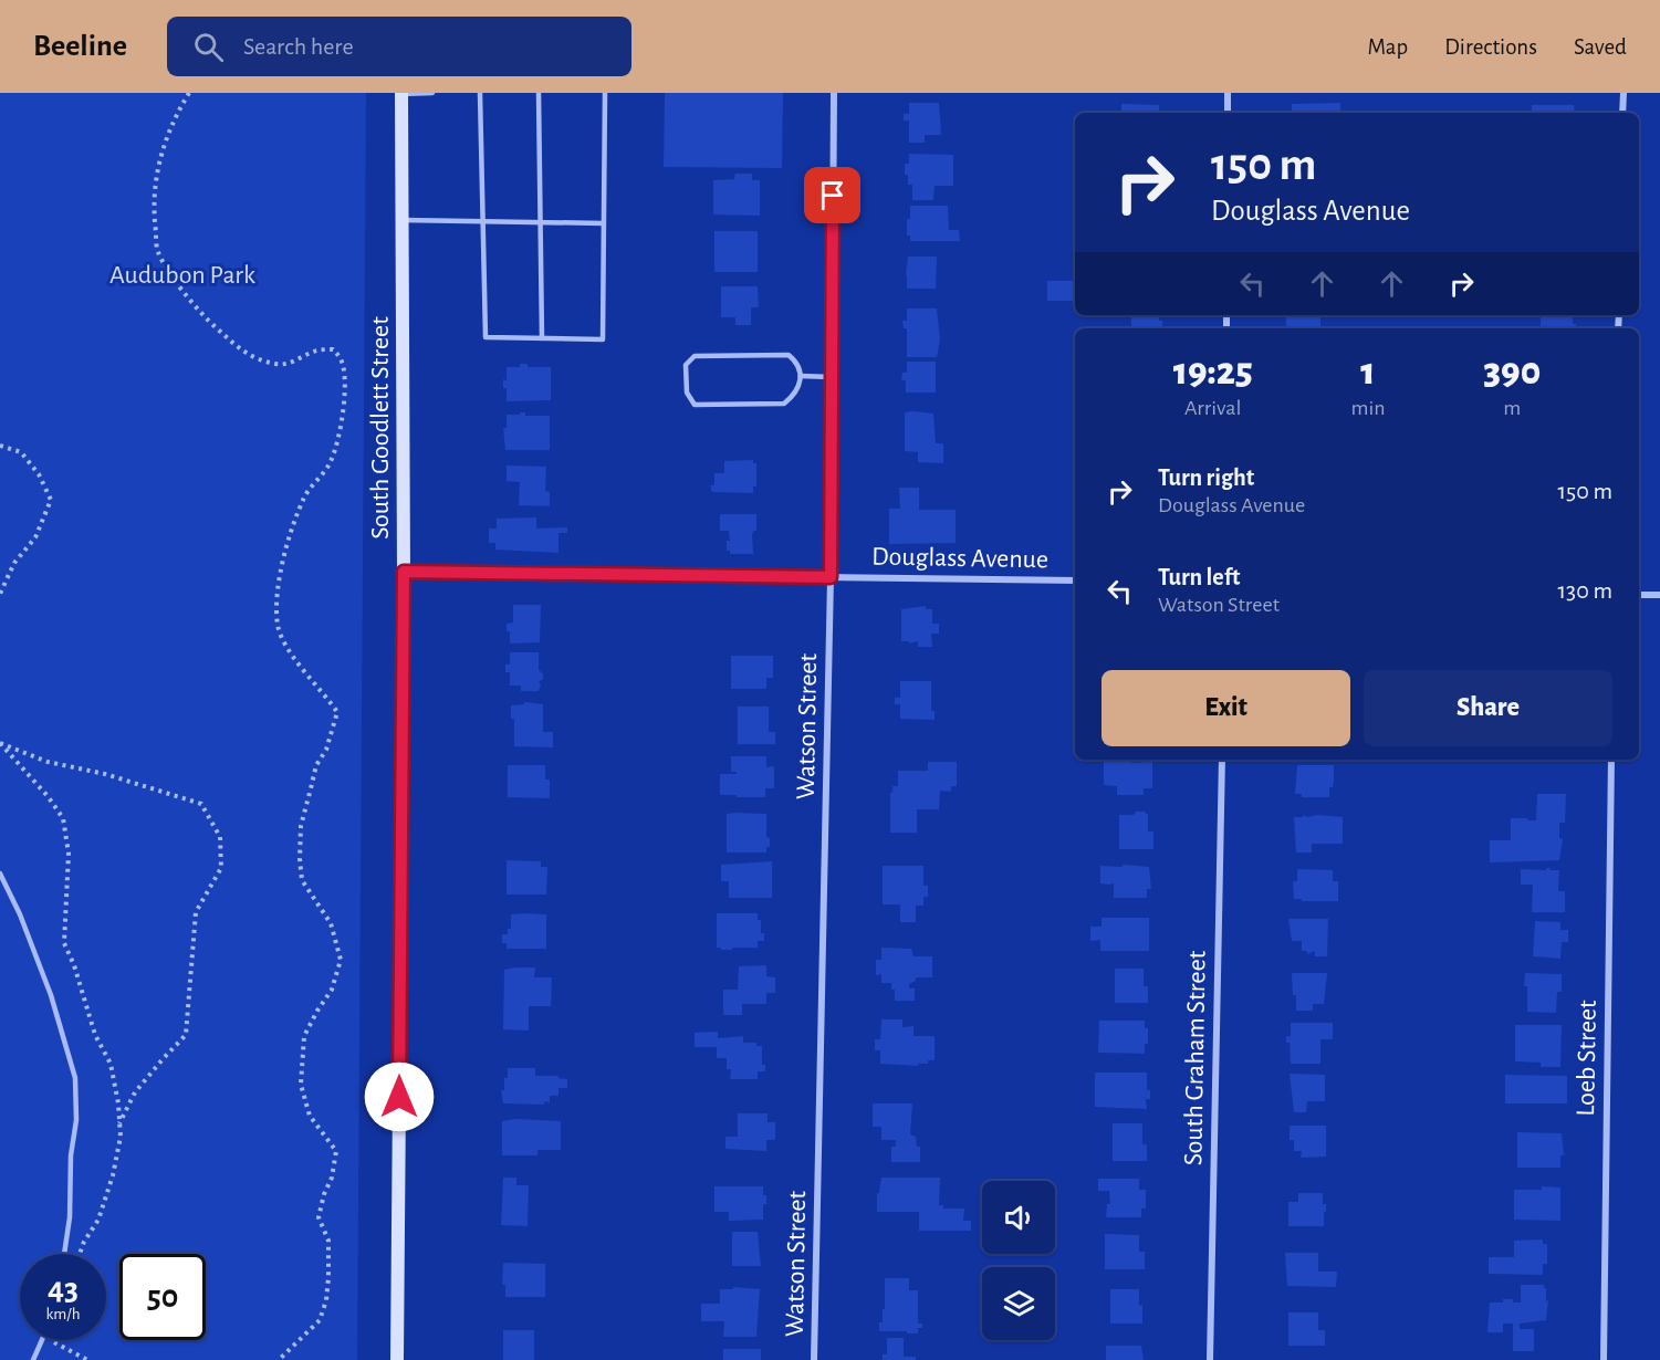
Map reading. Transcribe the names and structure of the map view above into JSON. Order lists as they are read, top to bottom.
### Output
{
  "streets": {
    "main road": ["South Goodlett Street"],
    "street": [
      "Douglass Avenue",
      "Watson Street",
      "South Graham Street",
      "Loeb Street"
    ]
  },
  "crossings": [
    ["South Goodlett Street", "Douglass Avenue"],
    ["Douglass Avenue", "Watson Street"]
  ],
  "parks": ["Audubon Park"],
  "page": {
    "header": "Beeline",
    "search": "Search here",
    "nav": ["Map", "Directions", "Saved"],
    "turn": ["150 m", "Douglass Avenue"],
    "eta": [
      "19:25",
      "Arrival",
      "1",
      "min",
      "390",
      "m"
    ],
    "list": [
      {
        "name": "Turn right",
        "note": "Douglass Avenue",
        "value": "150 m"
      },
      {
        "name": "Turn left",
        "note": "Watson Street",
        "value": "130 m"
      }
    ],
    "buttons": ["Exit", "Share"],
    "speed": "43 km/h",
    "limit": "50"
  }
}
